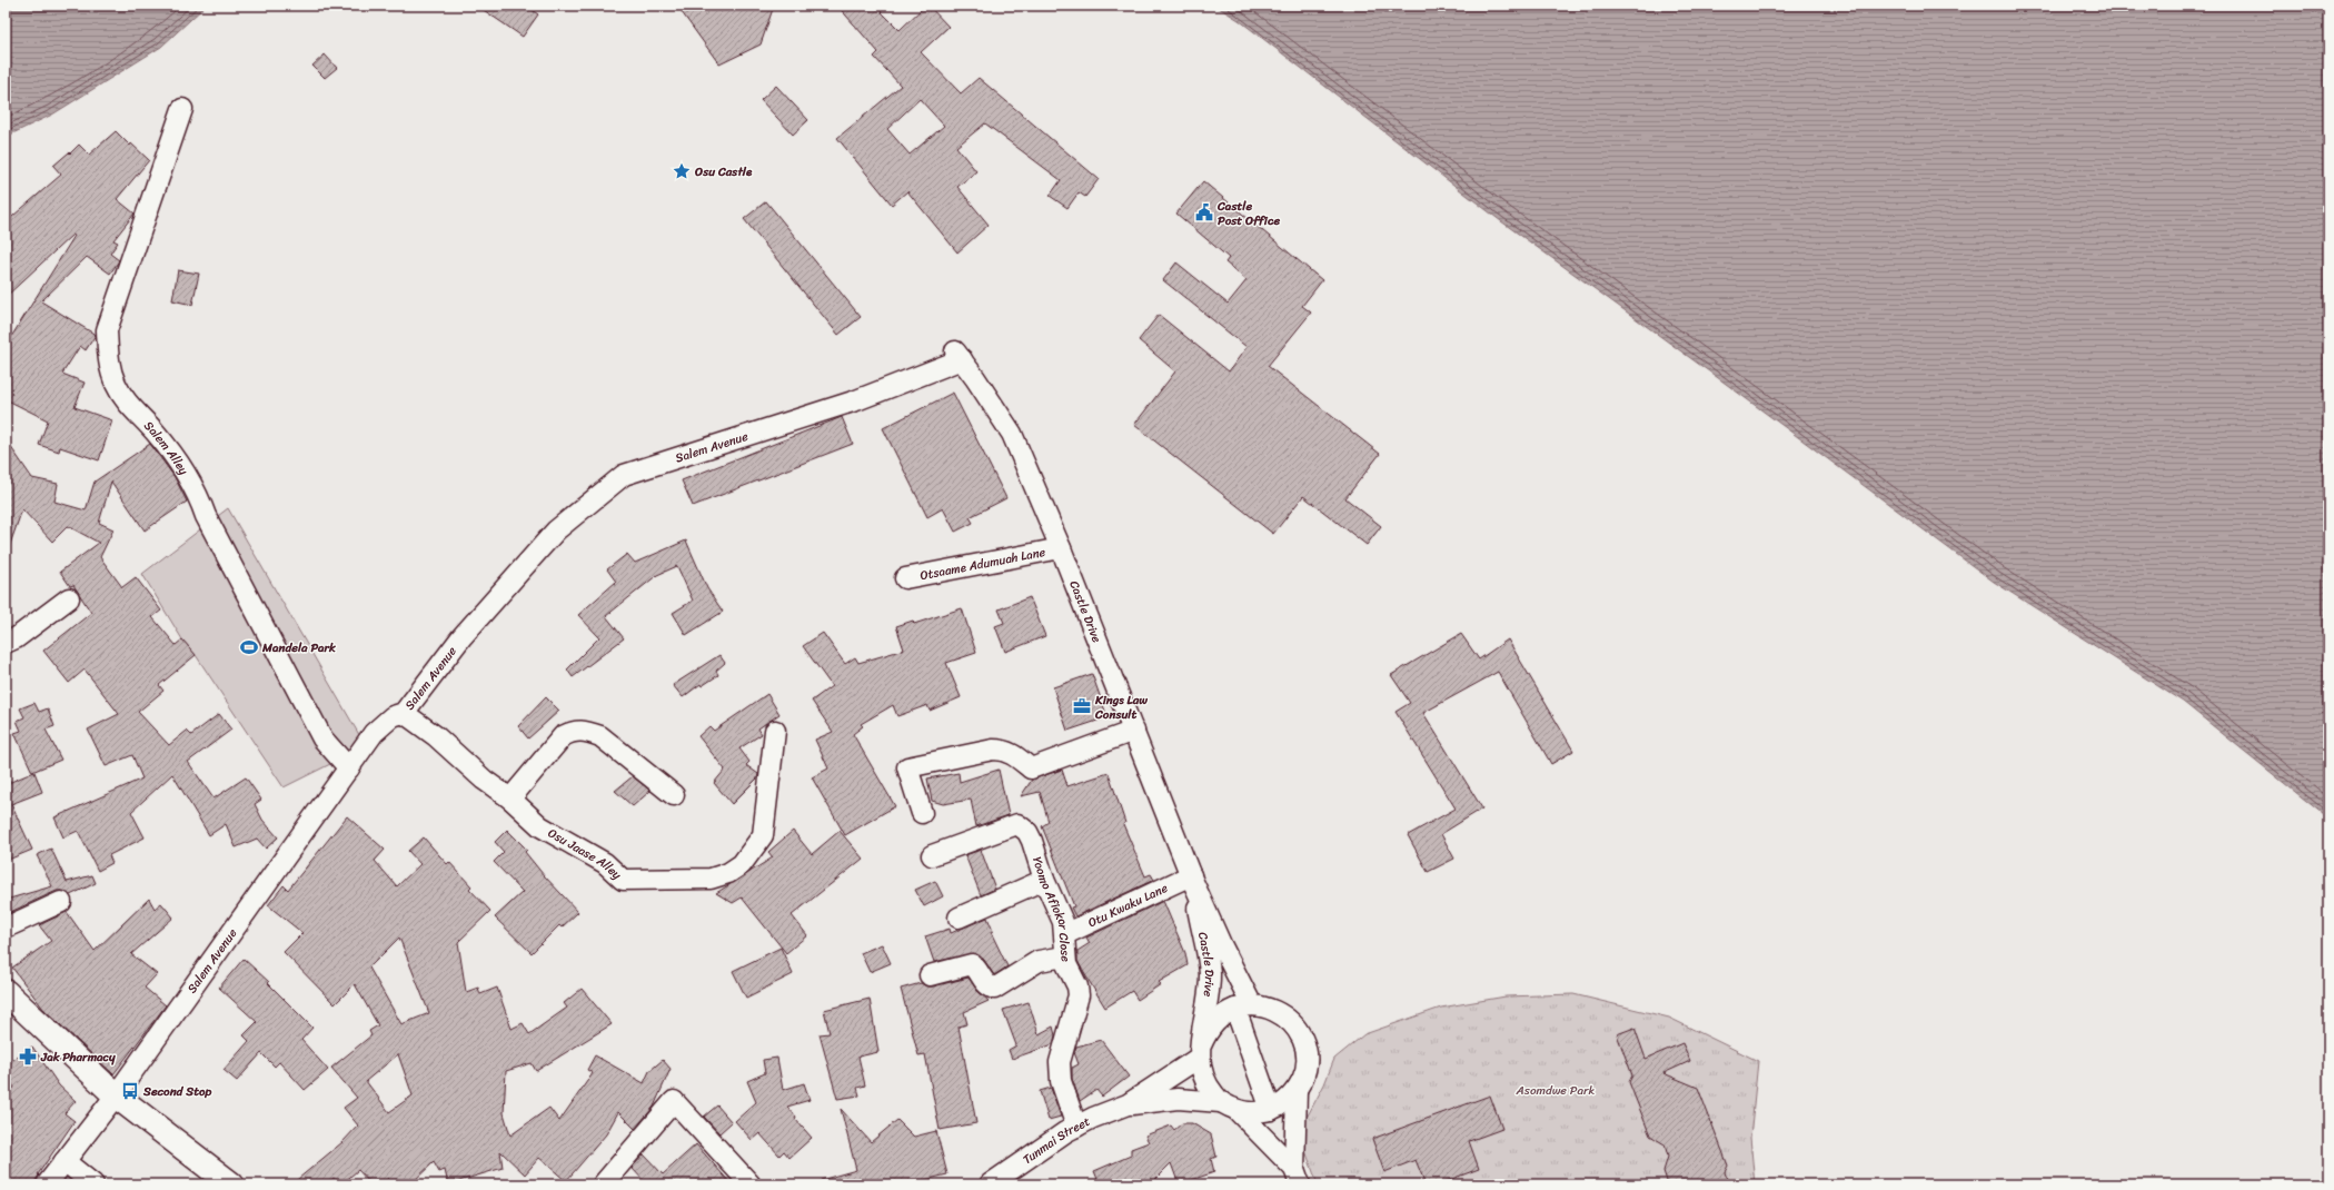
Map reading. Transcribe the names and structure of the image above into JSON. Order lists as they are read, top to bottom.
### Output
{
  "streets": {
    "street": [
      "Salem Avenue",
      "Salem Alley",
      "Otsaame Adumuah Lane",
      "Castle Drive",
      "Osu Jaase Alley",
      "Otu Kwaku Lane",
      "Yoomo Afiokor Close",
      "Tunmai Street"
    ]
  },
  "crossings": [
    ["Salem Avenue", "Salem Alley"],
    ["Salem Avenue", "Castle Drive"],
    ["Salem Avenue", "Osu Jaase Alley"],
    ["Otsaame Adumuah Lane", "Castle Drive"],
    ["Castle Drive", "Otu Kwaku Lane"],
    ["Castle Drive", "Tunmai Street"],
    ["Otu Kwaku Lane", "Yoomo Afiokor Close"],
    ["Yoomo Afiokor Close", "Tunmai Street"]
  ],
  "parks": ["Asomdwe Park"],
  "places": {
    "place": ["Osu Castle"],
    "public building": ["Castle Post Office"],
    "sports": ["Mandela Park"],
    "office": ["Kings Law Consult"],
    "pharmacy": ["Jak Pharmacy"],
    "bus stop": ["Second Stop"]
  }
}
